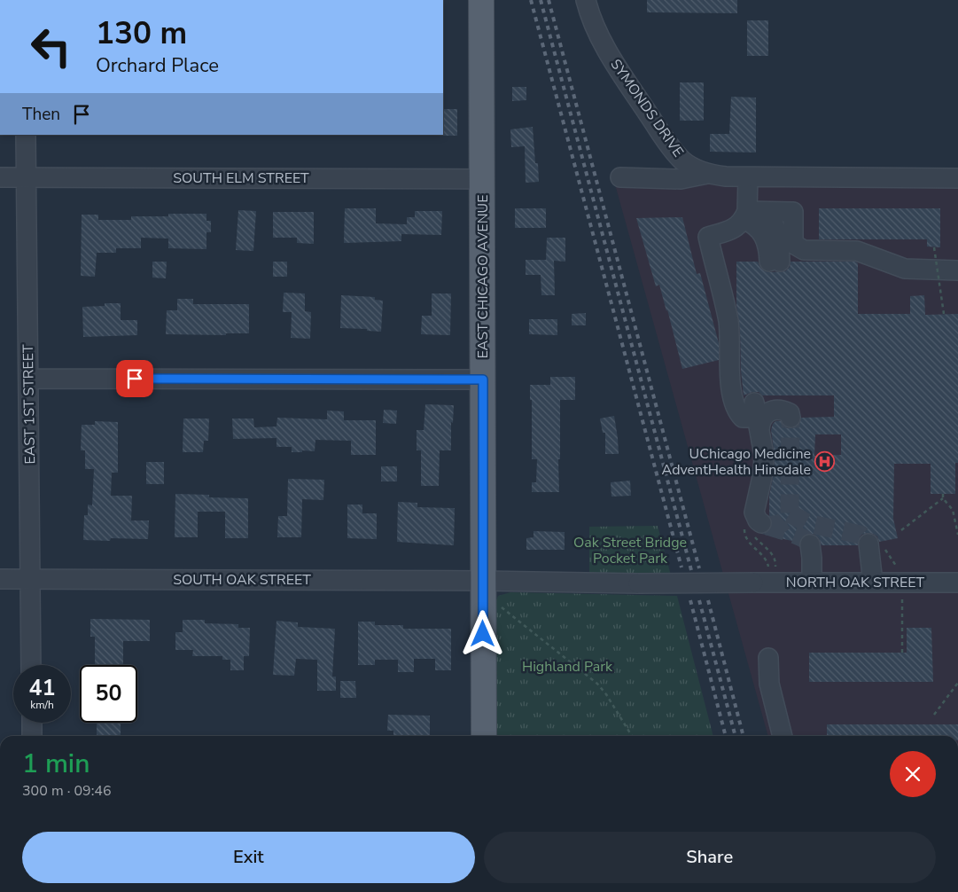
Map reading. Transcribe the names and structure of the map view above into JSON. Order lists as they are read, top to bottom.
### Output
{
  "streets": {
    "main road": ["EAST CHICAGO AVENUE"],
    "street": [
      "SYMONDS DRIVE",
      "SOUTH ELM STREET",
      "EAST 1ST STREET",
      "SOUTH OAK STREET",
      "NORTH OAK STREET"
    ]
  },
  "crossings": [
    ["SOUTH ELM STREET", "EAST CHICAGO AVENUE"],
    ["SOUTH ELM STREET", "EAST 1ST STREET"],
    ["EAST CHICAGO AVENUE", "SOUTH OAK STREET"],
    ["EAST CHICAGO AVENUE", "NORTH OAK STREET"],
    ["EAST 1ST STREET", "SOUTH OAK STREET"],
    ["SOUTH OAK STREET", "NORTH OAK STREET"]
  ],
  "parks": ["Oak Street Bridge Pocket Park", "Highland Park"],
  "places": {
    "hospital": ["UChicago Medicine AdventHealth Hinsdale"]
  },
  "page": {
    "turn": ["130 m", "Orchard Place"],
    "then": "Then",
    "speed": "41 km/h",
    "limit": "50",
    "heading": ["1 min", "300 m · 09:46"],
    "buttons": ["Exit", "Share"]
  }
}
